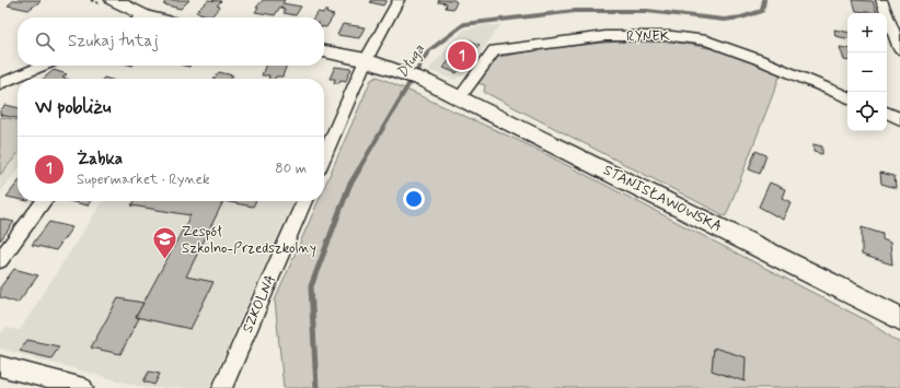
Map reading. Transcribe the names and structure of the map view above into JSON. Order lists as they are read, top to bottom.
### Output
{
  "streets": {
    "main road": ["STANISŁAWOWSKA"],
    "street": ["RYNEK", "SZKOLNA"]
  },
  "crossings": [
    ["RYNEK", "STANISŁAWOWSKA"]
  ],
  "water": ["Długa"],
  "places": {
    "school or university": ["Zespół Szkolno-Przedszkolny"]
  },
  "page": {
    "map_buttons": ["+", "−"],
    "search": "Szukaj tutaj",
    "pins": "1",
    "heading": "W pobliżu",
    "list": [
      {
        "mark": "1",
        "name": "Żabka",
        "note": "Supermarket · Rynek",
        "value": "80 m"
      }
    ]
  }
}
